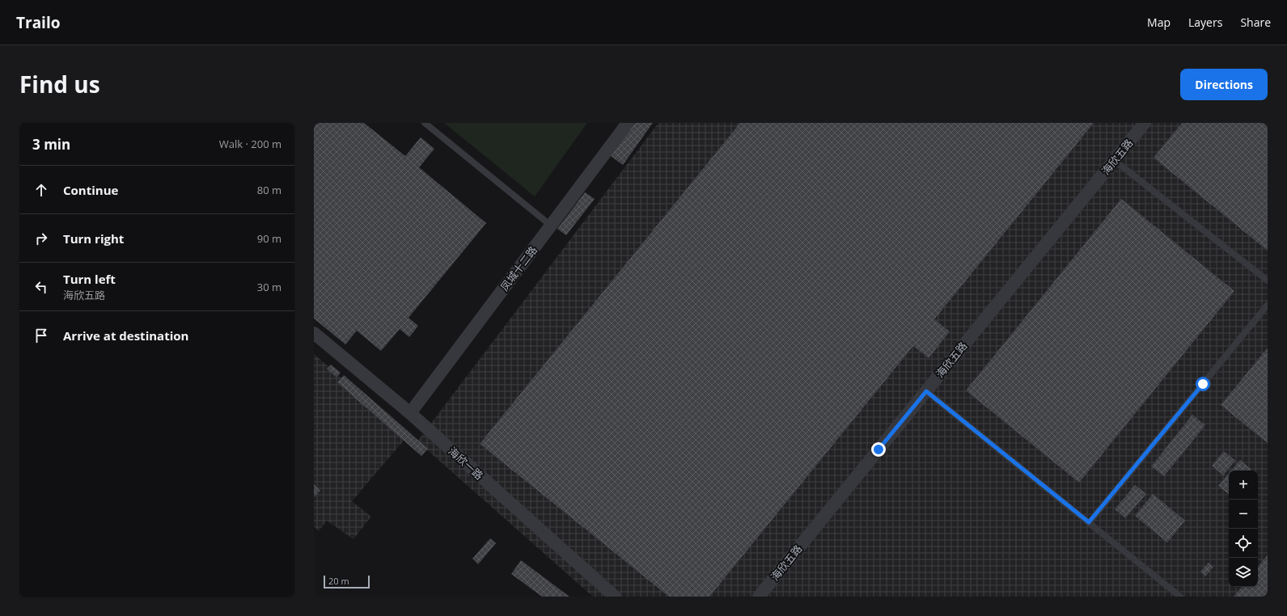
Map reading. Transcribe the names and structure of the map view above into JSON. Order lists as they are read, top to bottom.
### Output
{
  "streets": {
    "street": ["海欣五路", "凤城十二路", "海欣一路"]
  },
  "crossings": [
    ["凤城十二路", "海欣一路"]
  ],
  "scale_bar": "20 m",
  "page": {
    "header": "Trailo",
    "nav": ["Map", "Layers", "Share"],
    "title": "Find us",
    "buttons": "Directions",
    "heading": ["3 min", "Walk · 200 m"],
    "list": [
      ["Continue", "80 m"],
      ["Turn right", "90 m"],
      ["Turn left", "海欣五路", "30 m"],
      "Arrive at destination"
    ],
    "map_buttons": ["+", "−"],
    "scale": "20 m"
  }
}
